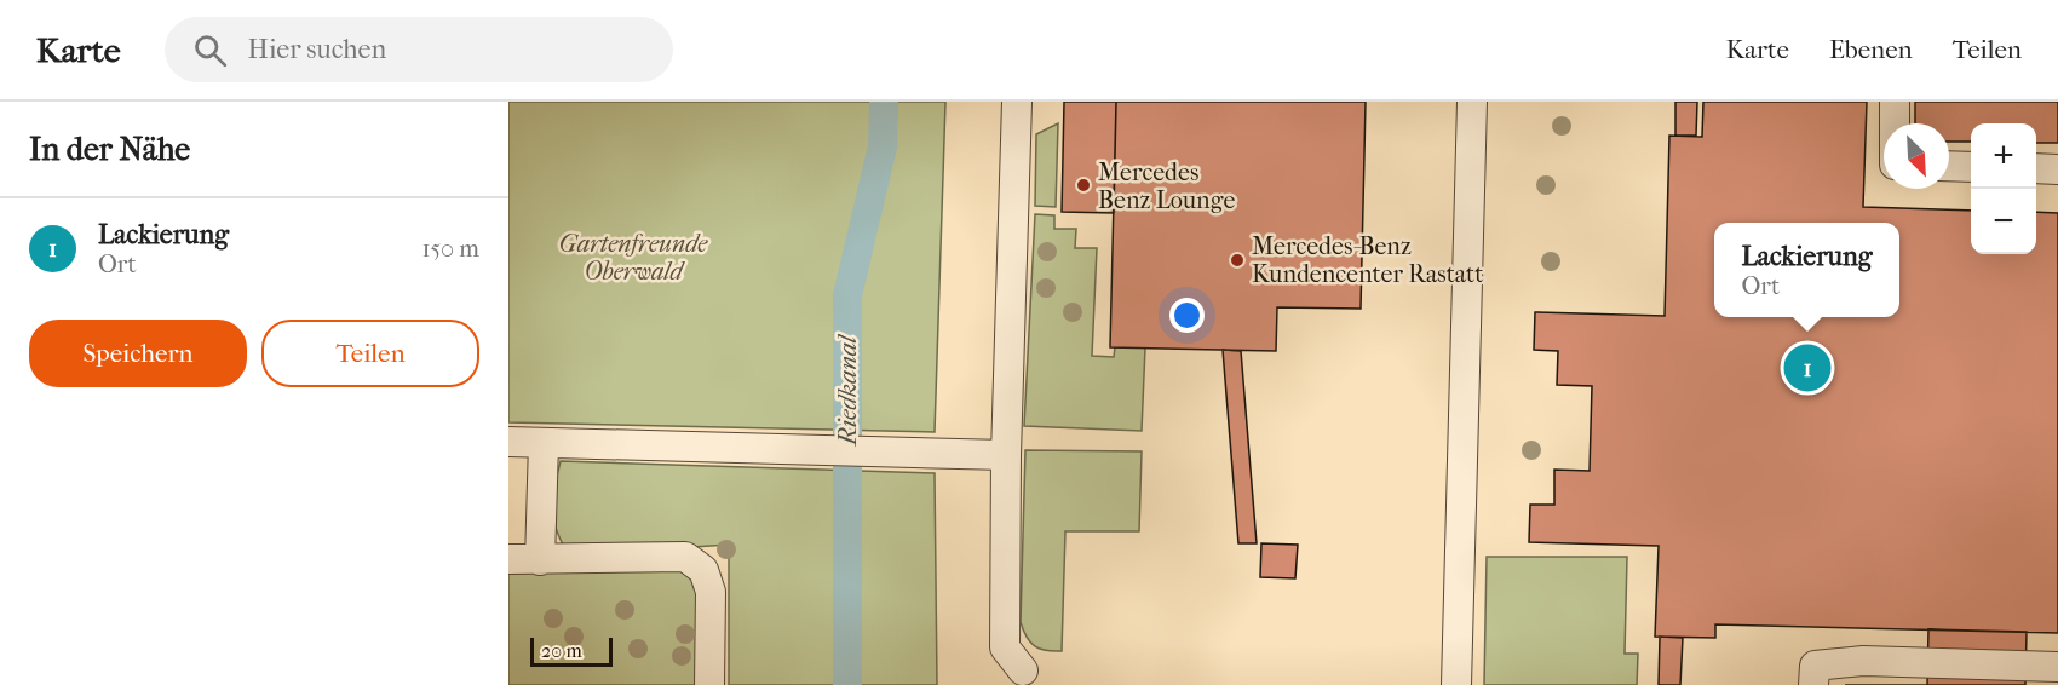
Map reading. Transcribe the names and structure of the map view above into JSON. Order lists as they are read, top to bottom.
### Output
{
  "water": ["Riedkanal"],
  "parks": ["Gartenfreunde Oberwald"],
  "places": ["Mercedes Benz Lounge", "Mercedes-Benz Kundencenter Rastatt"],
  "scale_bar": "20 m",
  "north": "bottom right",
  "page": {
    "header": "Karte",
    "search": "Hier suchen",
    "nav": ["Karte", "Ebenen", "Teilen"],
    "heading": "In der Nähe",
    "map_buttons": ["+", "−"],
    "list": [
      {
        "mark": "1",
        "name": "Lackierung",
        "note": "Ort",
        "value": "150 m"
      }
    ],
    "popup": ["Lackierung", "Ort"],
    "buttons": ["Speichern", "Teilen"],
    "pins": "1",
    "scale": "20 m"
  }
}
